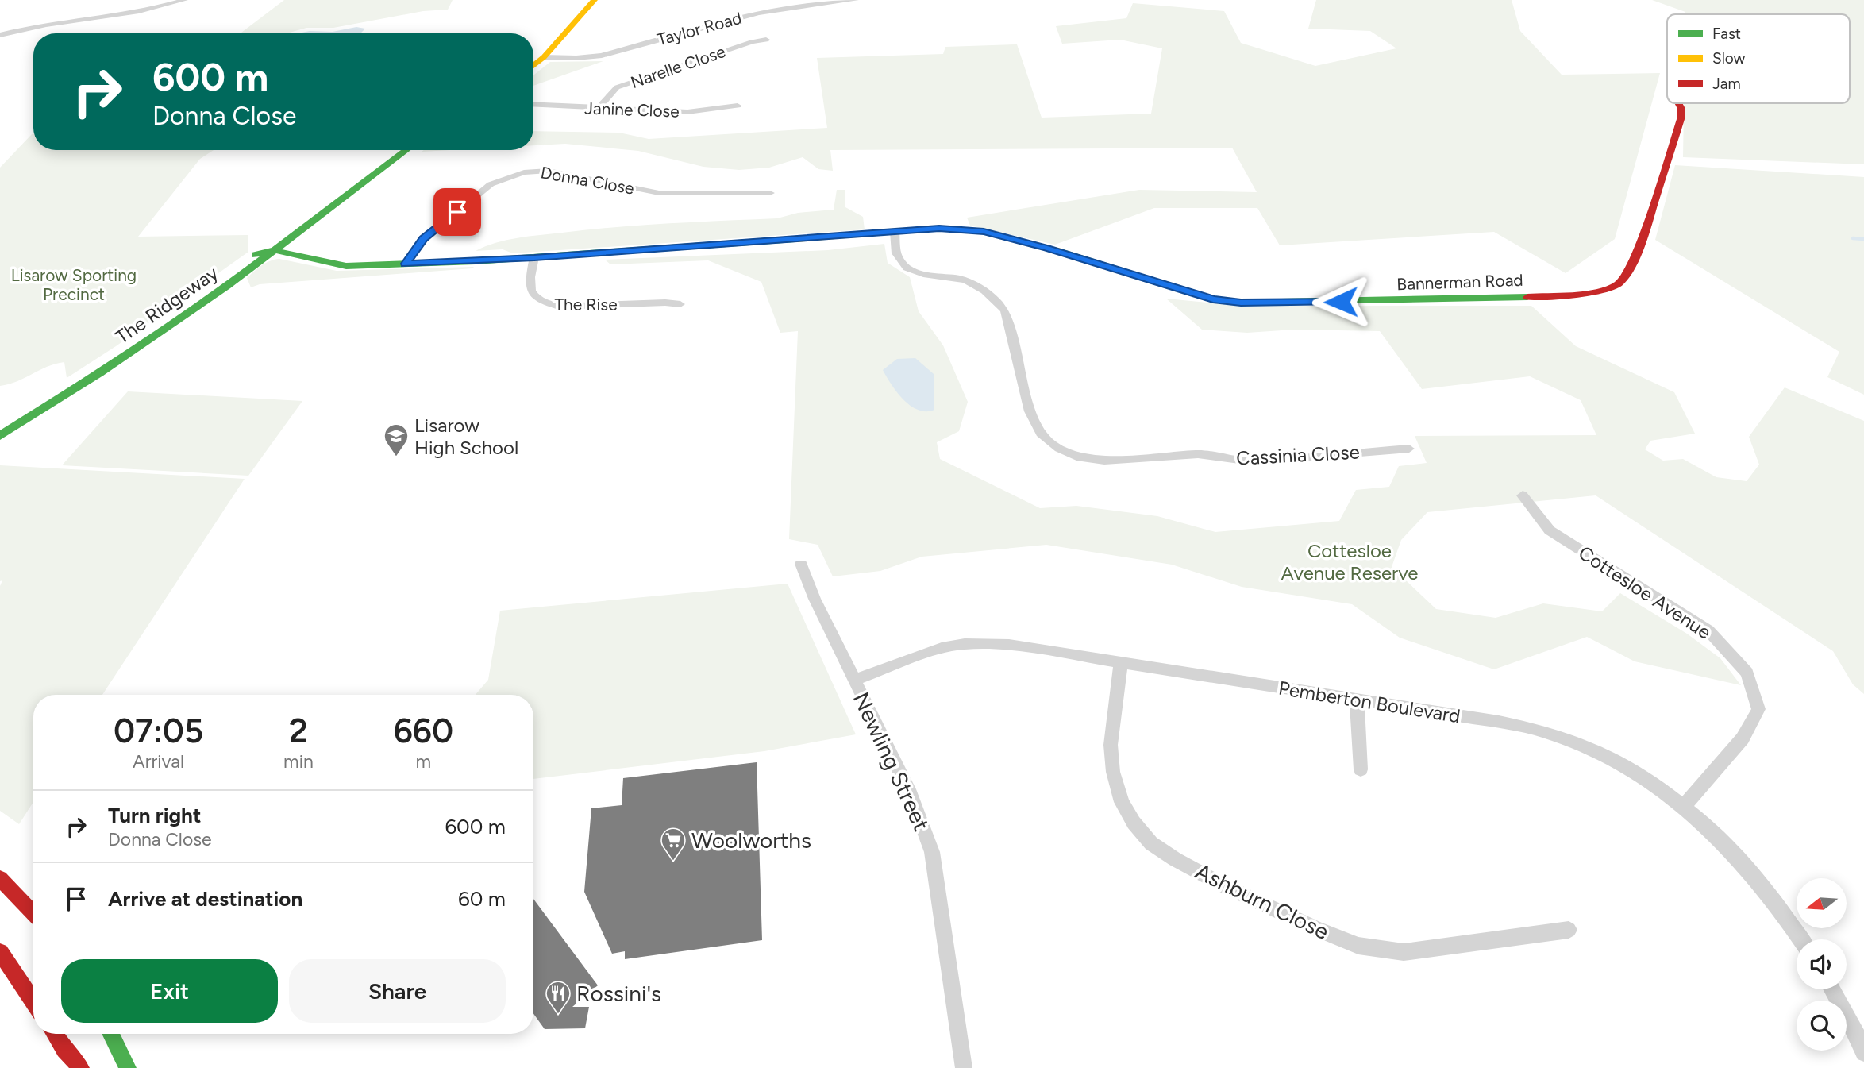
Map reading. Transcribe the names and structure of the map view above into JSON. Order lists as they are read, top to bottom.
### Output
{
  "streets": {
    "street": [
      "Taylor Road",
      "Narelle Close",
      "Janine Close",
      "Donna Close",
      "Bannerman Road",
      "The Rise",
      "The Ridgeway",
      "Cassinia Close",
      "Cottesloe Avenue",
      "Pemberton Boulevard",
      "Newling Street",
      "Ashburn Close"
    ]
  },
  "crossings": [
    ["Narelle Close", "Janine Close"],
    ["Donna Close", "Bannerman Road"],
    ["Bannerman Road", "The Rise"],
    ["Bannerman Road", "The Ridgeway"],
    ["Bannerman Road", "Cassinia Close"],
    ["Cottesloe Avenue", "Pemberton Boulevard"],
    ["Pemberton Boulevard", "Newling Street"],
    ["Pemberton Boulevard", "Ashburn Close"]
  ],
  "parks": ["Lisarow Sporting Precinct", "Cottesloe Avenue Reserve"],
  "places": {
    "school or university": ["Lisarow High School"],
    "supermarket": ["Woolworths"],
    "restaurant": ["Rossini's"]
  },
  "legend": ["Fast", "Slow", "Jam"],
  "north": "left",
  "page": {
    "turn": ["600 m", "Donna Close"],
    "eta": [
      "07:05",
      "Arrival",
      "2",
      "min",
      "660",
      "m"
    ],
    "list": [
      {
        "name": "Turn right",
        "note": "Donna Close",
        "value": "600 m"
      },
      {
        "name": "Arrive at destination",
        "value": "60 m"
      }
    ],
    "buttons": ["Exit", "Share"]
  }
}
